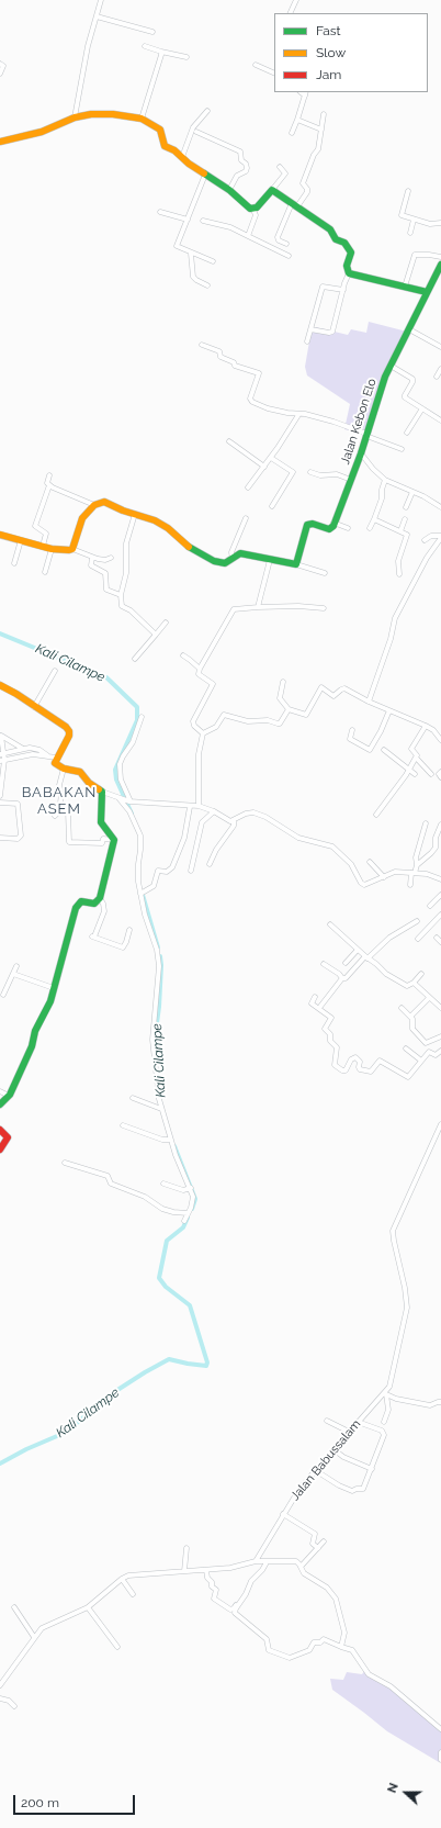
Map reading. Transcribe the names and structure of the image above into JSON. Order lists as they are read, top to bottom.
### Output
{
  "streets": {
    "street": ["Jalan Kebon Elo", "Jalan Babussalam"]
  },
  "districts": ["BABAKAN ASEM"],
  "water": ["Kali Cilampe"],
  "legend": ["Fast", "Slow", "Jam"],
  "scale_bar": "200 m",
  "north": "left"
}
